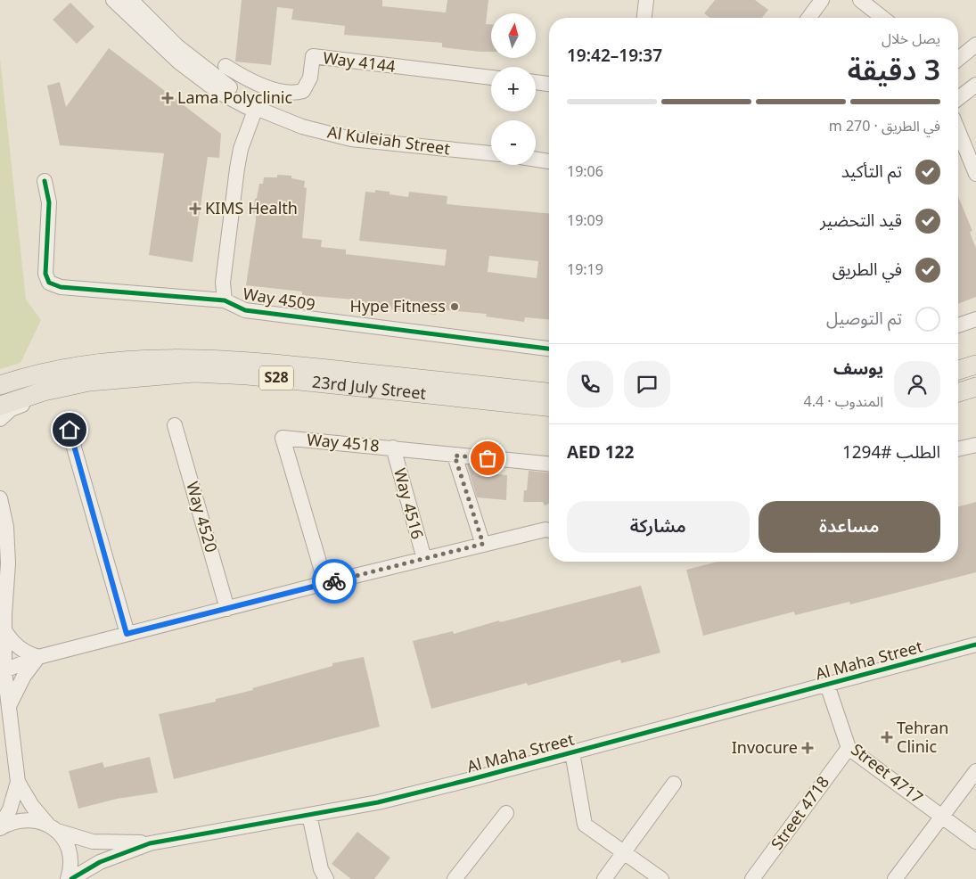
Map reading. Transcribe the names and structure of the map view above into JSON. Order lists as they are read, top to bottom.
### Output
{
  "streets": {
    "main road": ["S28", "23rd July Street"],
    "street": [
      "Way 4144",
      "Al Kuleiah Street",
      "Way 4509",
      "Way 4518",
      "Way 4516",
      "Way 4520",
      "Al Maha Street",
      "Street 4717",
      "Street 4718"
    ]
  },
  "crossings": [
    ["Al Kuleiah Street", "Way 4509"],
    ["Way 4518", "Way 4516"],
    ["Al Maha Street", "Street 4717"],
    ["Street 4717", "Street 4718"]
  ],
  "places": {
    "health": [
      "Lama Polyclinic",
      "KIMS Health",
      "Tehran Clinic",
      "Invocure"
    ],
    "other": ["Hype Fitness"]
  },
  "north": "top",
  "page": {
    "map_buttons": ["+", "−"],
    "heading": ["3 دقيقة", "يصل خلال", "19:37–19:42"],
    "panel": [
      "يوسف",
      "المندوب · 4.4",
      "الطلب #1294",
      "AED 122"
    ],
    "bar": "في الطريق · 270 m",
    "list": [
      ["تم التأكيد", "19:06"],
      ["قيد التحضير", "19:09"],
      ["في الطريق", "19:19"],
      "تم التوصيل"
    ],
    "buttons": ["مساعدة", "مشاركة"]
  }
}
